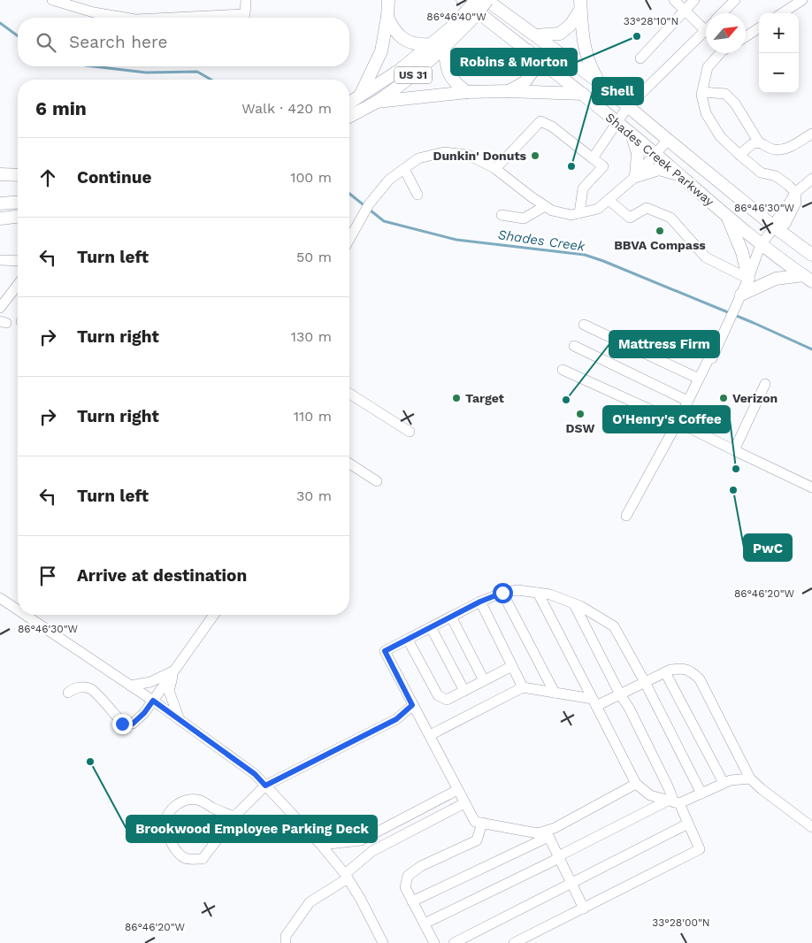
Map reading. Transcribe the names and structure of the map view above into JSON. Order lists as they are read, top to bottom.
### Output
{
  "streets": {
    "main road": ["US 31", "Shades Creek Parkway"]
  },
  "crossings": [
    ["US 31", "Shades Creek Parkway"]
  ],
  "water": ["Shades Creek"],
  "places": [
    "Robins & Morton",
    "Dunkin' Donuts",
    "Shell",
    "BBVA Compass",
    "Target",
    "Verizon",
    "Mattress Firm",
    "DSW",
    "O'Henry's Coffee",
    "PwC",
    "Brookwood Employee Parking Deck"
  ],
  "north": "top right",
  "page": {
    "map_buttons": ["+", "−"],
    "search": "Search here",
    "heading": ["6 min", "Walk · 420 m"],
    "list": [
      ["Continue", "100 m"],
      ["Turn left", "50 m"],
      ["Turn right", "130 m"],
      ["Turn right", "110 m"],
      ["Turn left", "30 m"],
      "Arrive at destination"
    ]
  },
  "coordinates": [
    "86°46'40\"W",
    "33°28'10\"N",
    "86°46'30\"W",
    "86°46'20\"W",
    "33°28'00\"N"
  ]
}
